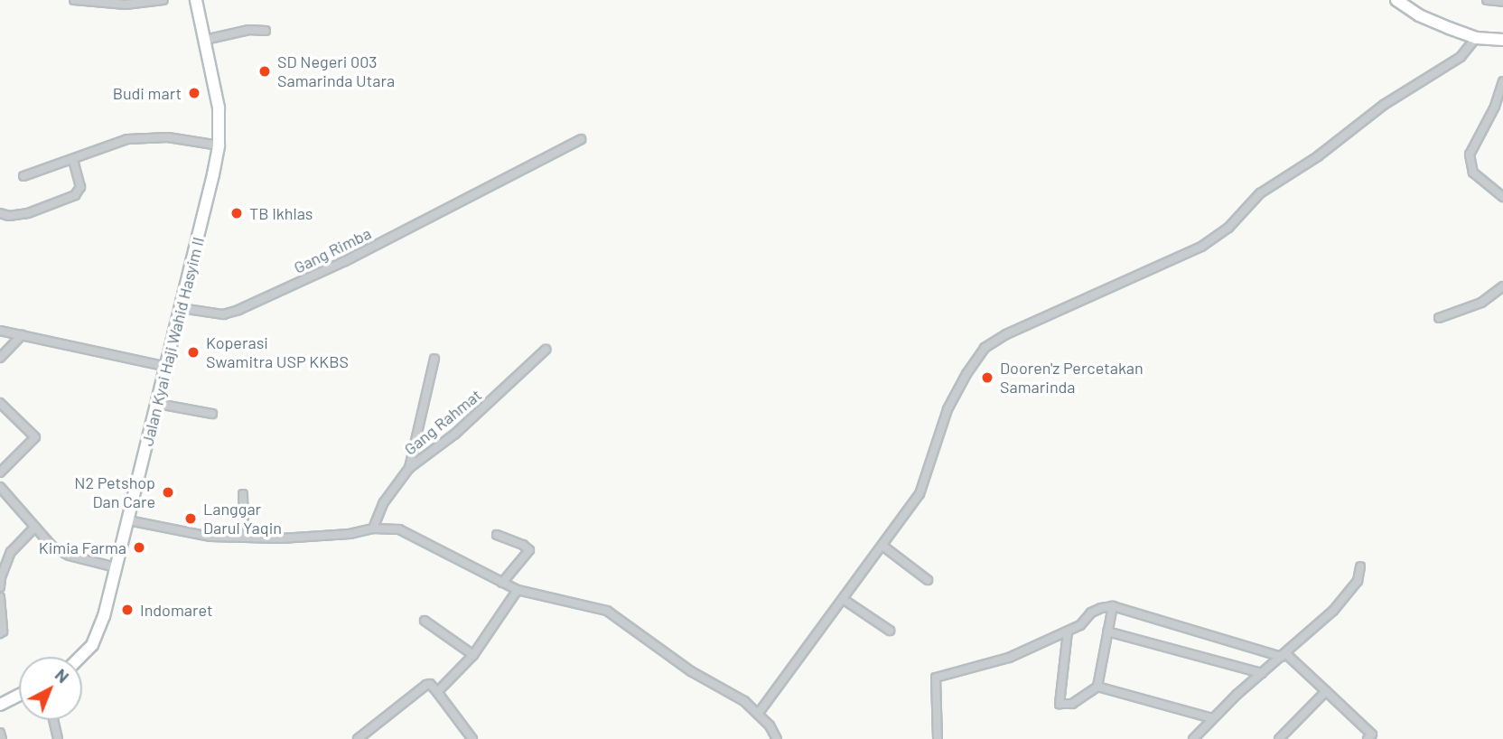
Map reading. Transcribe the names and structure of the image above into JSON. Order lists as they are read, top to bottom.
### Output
{
  "streets": {
    "street": ["Gang Rimba", "Jalan Kyai Haji Wahid Hasyim II", "Gang Rahmat"]
  },
  "crossings": [
    ["Gang Rimba", "Jalan Kyai Haji Wahid Hasyim II"]
  ],
  "places": [
    "SD Negeri 003 Samarinda Utara",
    "Budi mart",
    "TB Ikhlas",
    "Koperasi Swamitra USP KKBS",
    "Dooren'z Percetakan Samarinda",
    "N2 Petshop Dan Care",
    "Langgar Darul Yaqin",
    "Kimia Farma",
    "Indomaret"
  ],
  "north": "top right"
}
